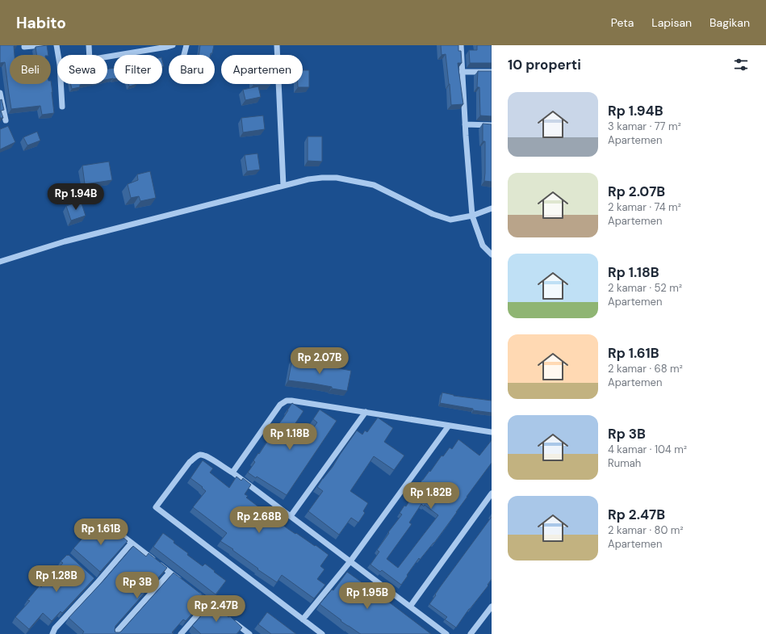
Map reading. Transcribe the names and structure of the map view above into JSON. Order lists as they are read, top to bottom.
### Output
{
  "page": {
    "header": "Habito",
    "nav": ["Peta", "Lapisan", "Bagikan"],
    "heading": "10 properti",
    "chip": [
      "Beli",
      "Sewa",
      "Filter",
      "Baru",
      "Apartemen"
    ],
    "list": [
      {
        "name": "Rp 1.94B",
        "note": "3 kamar · 77 m² · Apartemen"
      },
      {
        "name": "Rp 2.07B",
        "note": "2 kamar · 74 m² · Apartemen"
      },
      {
        "name": "Rp 1.18B",
        "note": "2 kamar · 52 m² · Apartemen"
      },
      {
        "name": "Rp 1.61B",
        "note": "2 kamar · 68 m² · Apartemen"
      },
      {
        "name": "Rp 3B",
        "note": "4 kamar · 104 m² · Rumah"
      },
      {
        "name": "Rp 2.47B",
        "note": "2 kamar · 80 m² · Apartemen"
      }
    ],
    "price": [
      "Rp 1.94B",
      "Rp 2.07B",
      "Rp 1.18B",
      "Rp 1.82B",
      "Rp 2.68B",
      "Rp 1.61B",
      "Rp 1.28B",
      "Rp 3B",
      "Rp 1.95B",
      "Rp 2.47B"
    ]
  }
}
